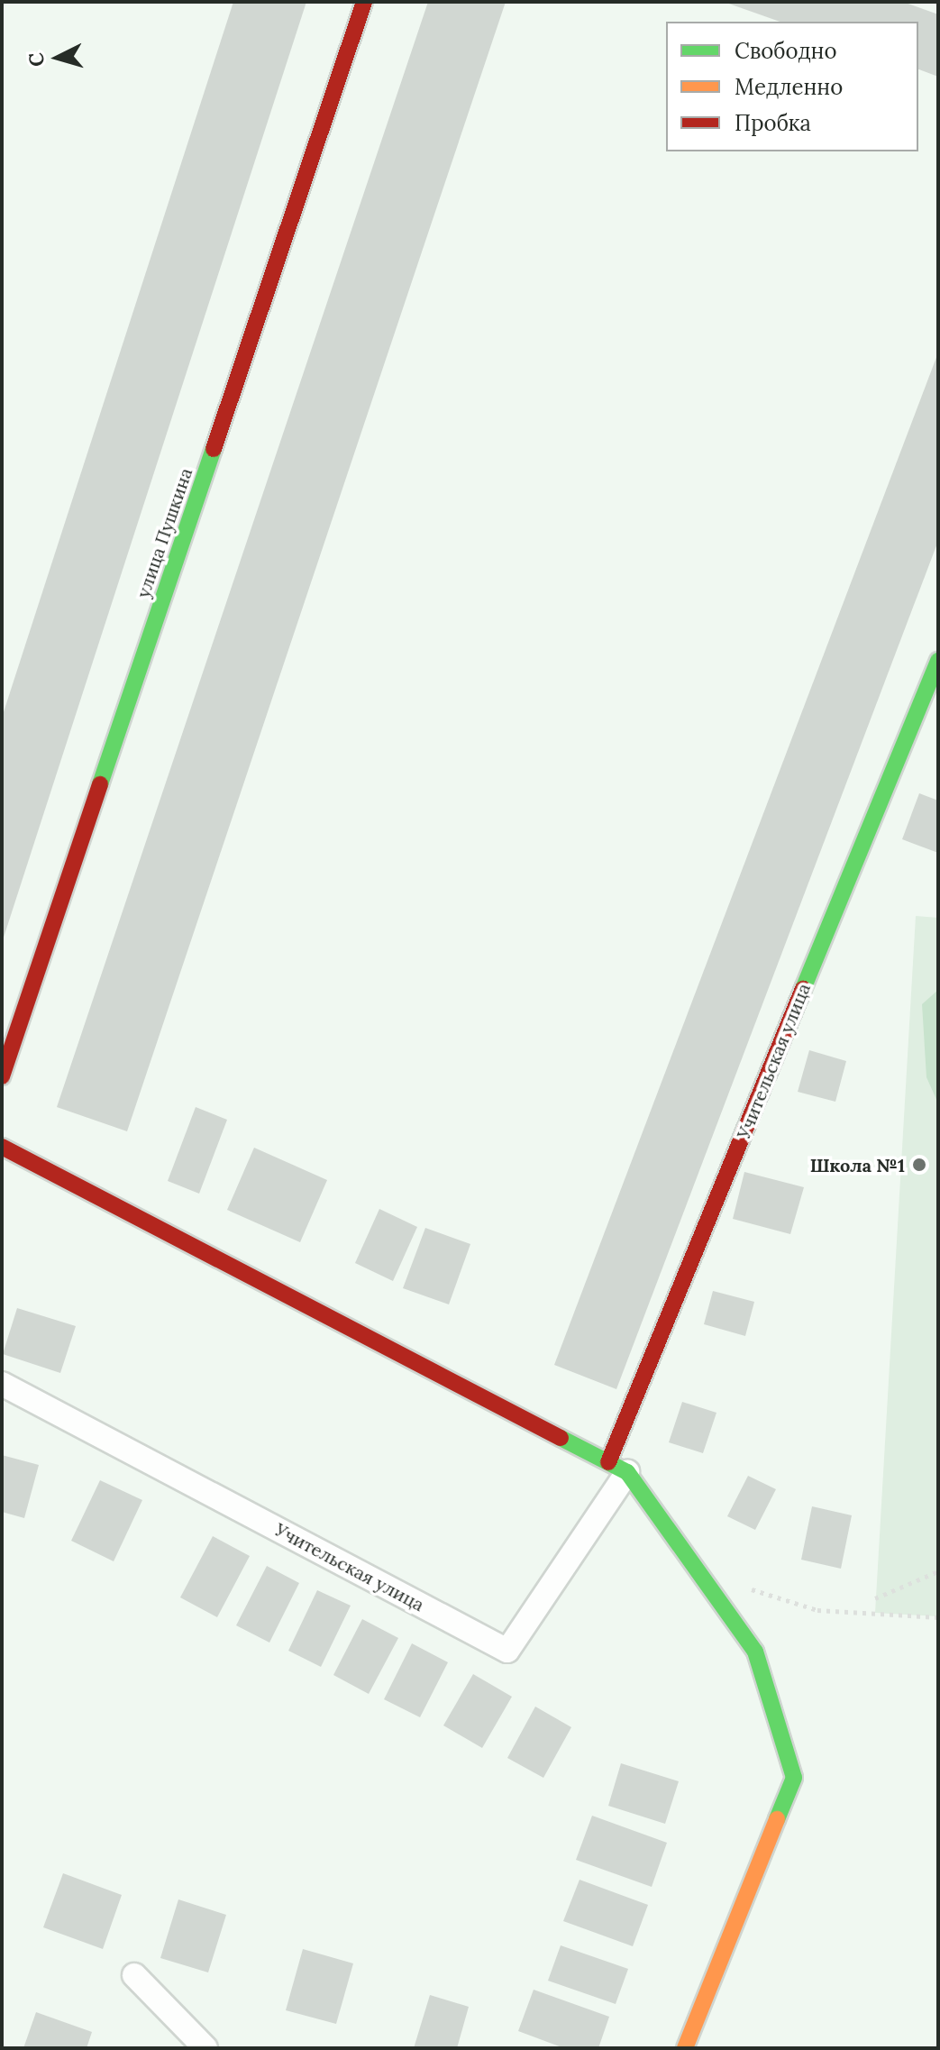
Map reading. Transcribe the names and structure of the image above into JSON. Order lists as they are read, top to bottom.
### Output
{
  "streets": {
    "street": ["улица Пушкина", "Учительская улица"]
  },
  "places": ["Школа №1"],
  "legend": ["Свободно", "Медленно", "Пробка"],
  "north": "left"
}
